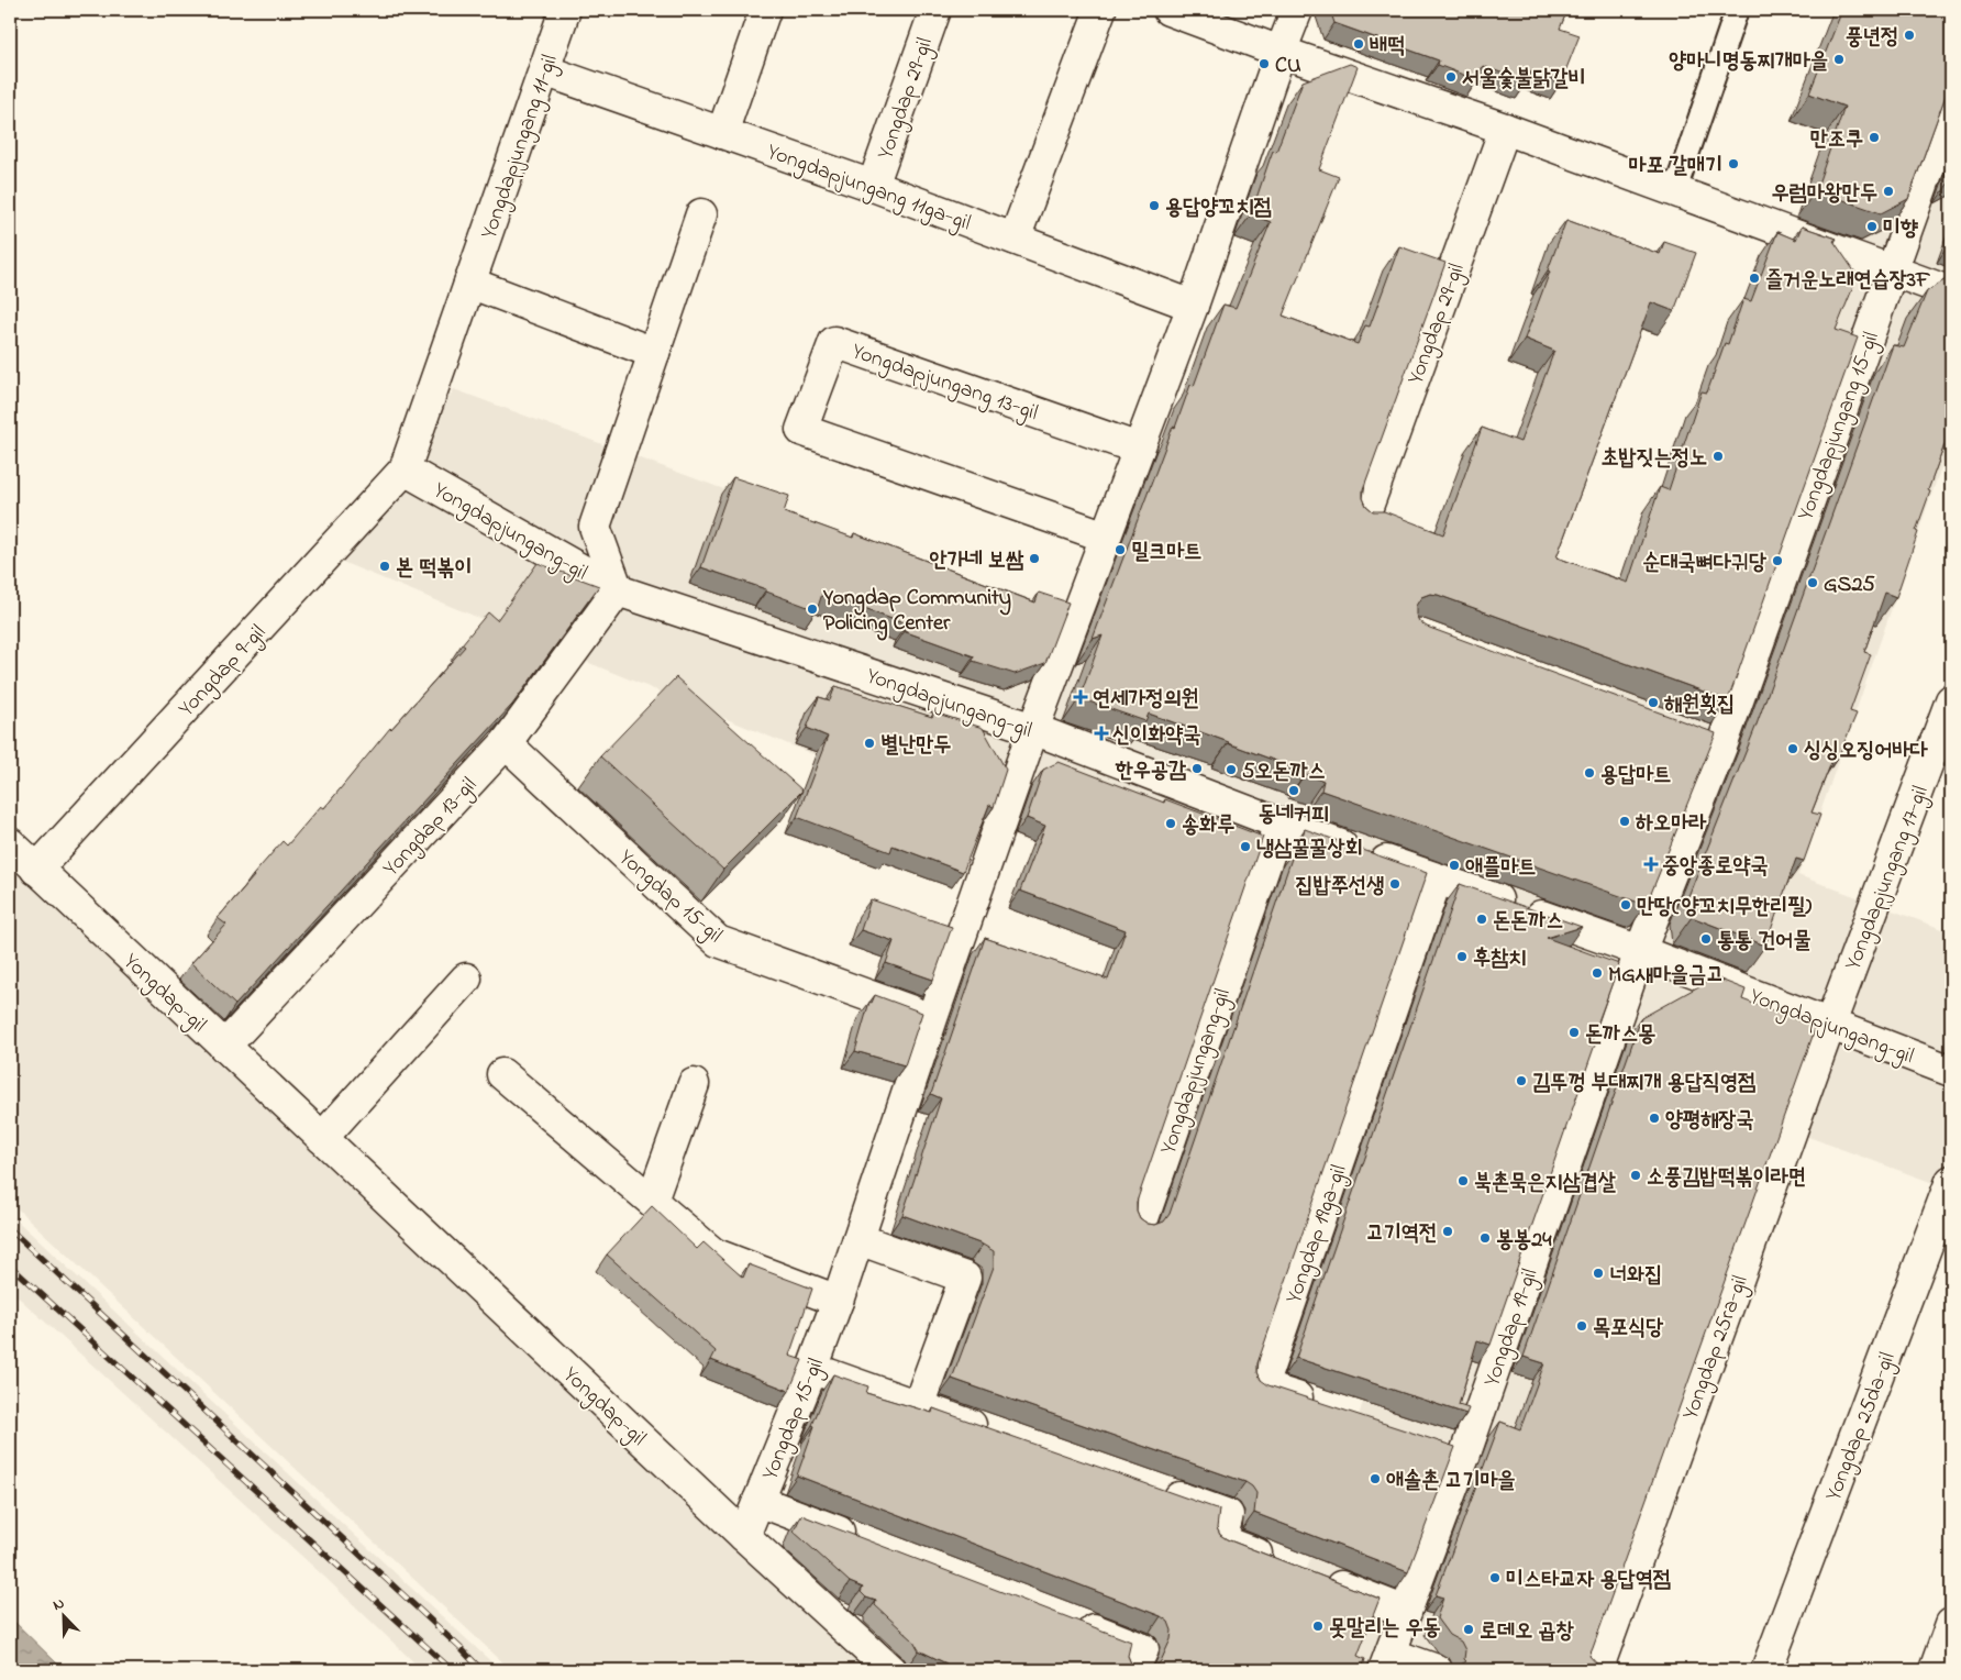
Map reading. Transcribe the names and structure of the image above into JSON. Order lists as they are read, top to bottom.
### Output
{
  "streets": {
    "street": [
      "Yongdap 29-gil",
      "Yongdapjungang 11-gil",
      "Yongdapjungang 11ga-gil",
      "Yongdapjungang 13-gil",
      "Yongdapjungang 15-gil",
      "Yongdapjungang-gil",
      "Yongdap 9-gil",
      "Yongdap 13-gil",
      "Yongdapjungang 17-gil",
      "Yongdap 15-gil",
      "Yongdap-gil",
      "Yongdap 19ga-gil",
      "Yongdap 19-gil",
      "Yongdap 25ra-gil",
      "Yongdap 25da-gil"
    ]
  },
  "crossings": [
    ["Yongdap 29-gil", "Yongdapjungang 11ga-gil"],
    ["Yongdapjungang 11-gil", "Yongdapjungang 11ga-gil"],
    ["Yongdapjungang 11-gil", "Yongdapjungang-gil"],
    ["Yongdapjungang 11-gil", "Yongdap 9-gil"],
    ["Yongdapjungang 15-gil", "Yongdapjungang-gil"],
    ["Yongdapjungang 15-gil", "Yongdap 19-gil"],
    ["Yongdapjungang-gil", "Yongdap 9-gil"],
    ["Yongdapjungang-gil", "Yongdap 13-gil"],
    ["Yongdapjungang-gil", "Yongdapjungang 17-gil"],
    ["Yongdapjungang-gil", "Yongdap 15-gil"],
    ["Yongdapjungang-gil", "Yongdap 19ga-gil"],
    ["Yongdapjungang-gil", "Yongdap 19-gil"],
    ["Yongdapjungang-gil", "Yongdap 25ra-gil"],
    ["Yongdap 9-gil", "Yongdap-gil"],
    ["Yongdap 13-gil", "Yongdap 15-gil"],
    ["Yongdap 13-gil", "Yongdap-gil"],
    ["Yongdapjungang 17-gil", "Yongdap 25ra-gil"],
    ["Yongdap 15-gil", "Yongdap-gil"]
  ],
  "places": {
    "other": [
      "풍년정",
      "배떡",
      "양마니명동찌개마을",
      "CU",
      "서울숯불닭갈비",
      "만조쿠",
      "마포 갈매기",
      "우럼마왕만두",
      "용답양꼬치점",
      "미향",
      "즐거운노래연습장3F",
      "초밥짓는정노",
      "밀크마트",
      "안가네 보쌈",
      "순대국뼈다귀당",
      "본 떡볶이",
      "GS25",
      "Yongdap Community Policing Center",
      "해원횟집",
      "별난만두",
      "싱싱오징어바다",
      "한우공감",
      "5오돈까스",
      "용답마트",
      "동네커피",
      "하오마라",
      "송화루",
      "냉삼꿀꿀상회",
      "애플마트",
      "집밥쭈선생",
      "만땅(양꼬치무한리필)",
      "돈돈까스",
      "통통 건어물",
      "후참치",
      "MG새마을금고",
      "돈까스몽",
      "김뚜껑 부대찌개 용답직영점",
      "양평해장국",
      "소풍김밥떡볶이라면",
      "북촌묵은지삼겹살",
      "고기역전",
      "봉봉24",
      "너와집",
      "목포식당",
      "애솔촌 고기마을",
      "미스타교자 용답역점",
      "못말리는 우동",
      "로데오 곱창"
    ],
    "health": ["연세가정의원", "신이화약국", "중앙종로약국"]
  },
  "north": "top left"
}
